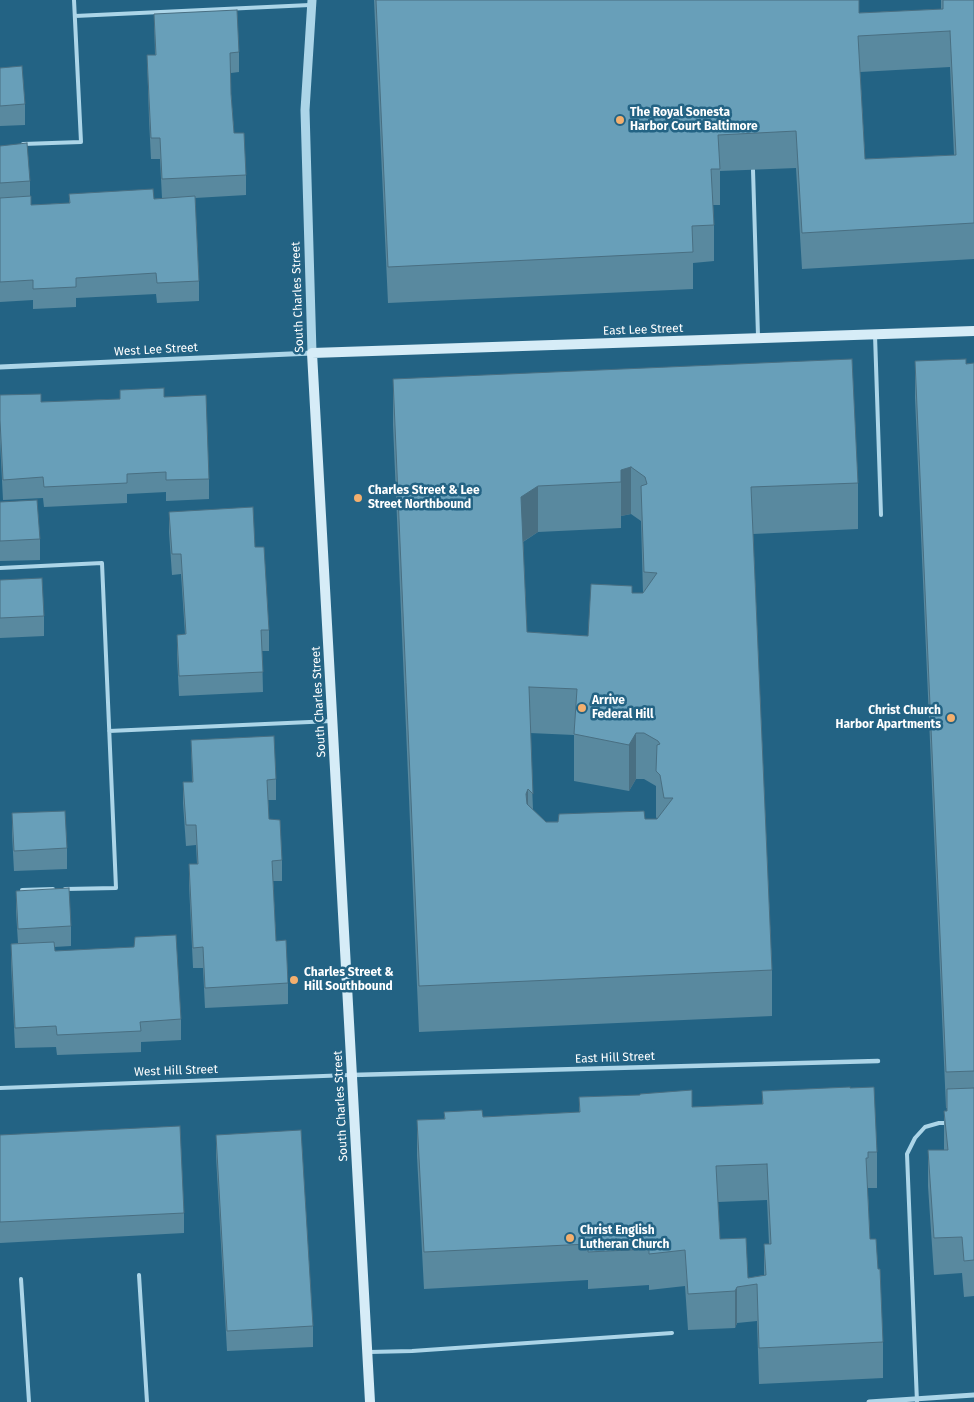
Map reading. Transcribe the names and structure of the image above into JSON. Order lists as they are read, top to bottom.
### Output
{
  "streets": {
    "main road": ["South Charles Street", "East Lee Street"],
    "street": ["West Lee Street", "East Hill Street"],
    "lane": ["West Hill Street"]
  },
  "crossings": [
    ["South Charles Street", "East Lee Street"],
    ["South Charles Street", "West Lee Street"],
    ["South Charles Street", "East Hill Street"],
    ["South Charles Street", "West Hill Street"],
    ["East Lee Street", "West Lee Street"],
    ["East Hill Street", "West Hill Street"]
  ],
  "places": [
    "The Royal Sonesta Harbor Court Baltimore",
    "Charles Street & Lee Street Northbound",
    "Arrive Federal Hill",
    "Christ Church Harbor Apartments",
    "Charles Street & Hill Southbound",
    "Christ English Lutheran Church"
  ]
}
